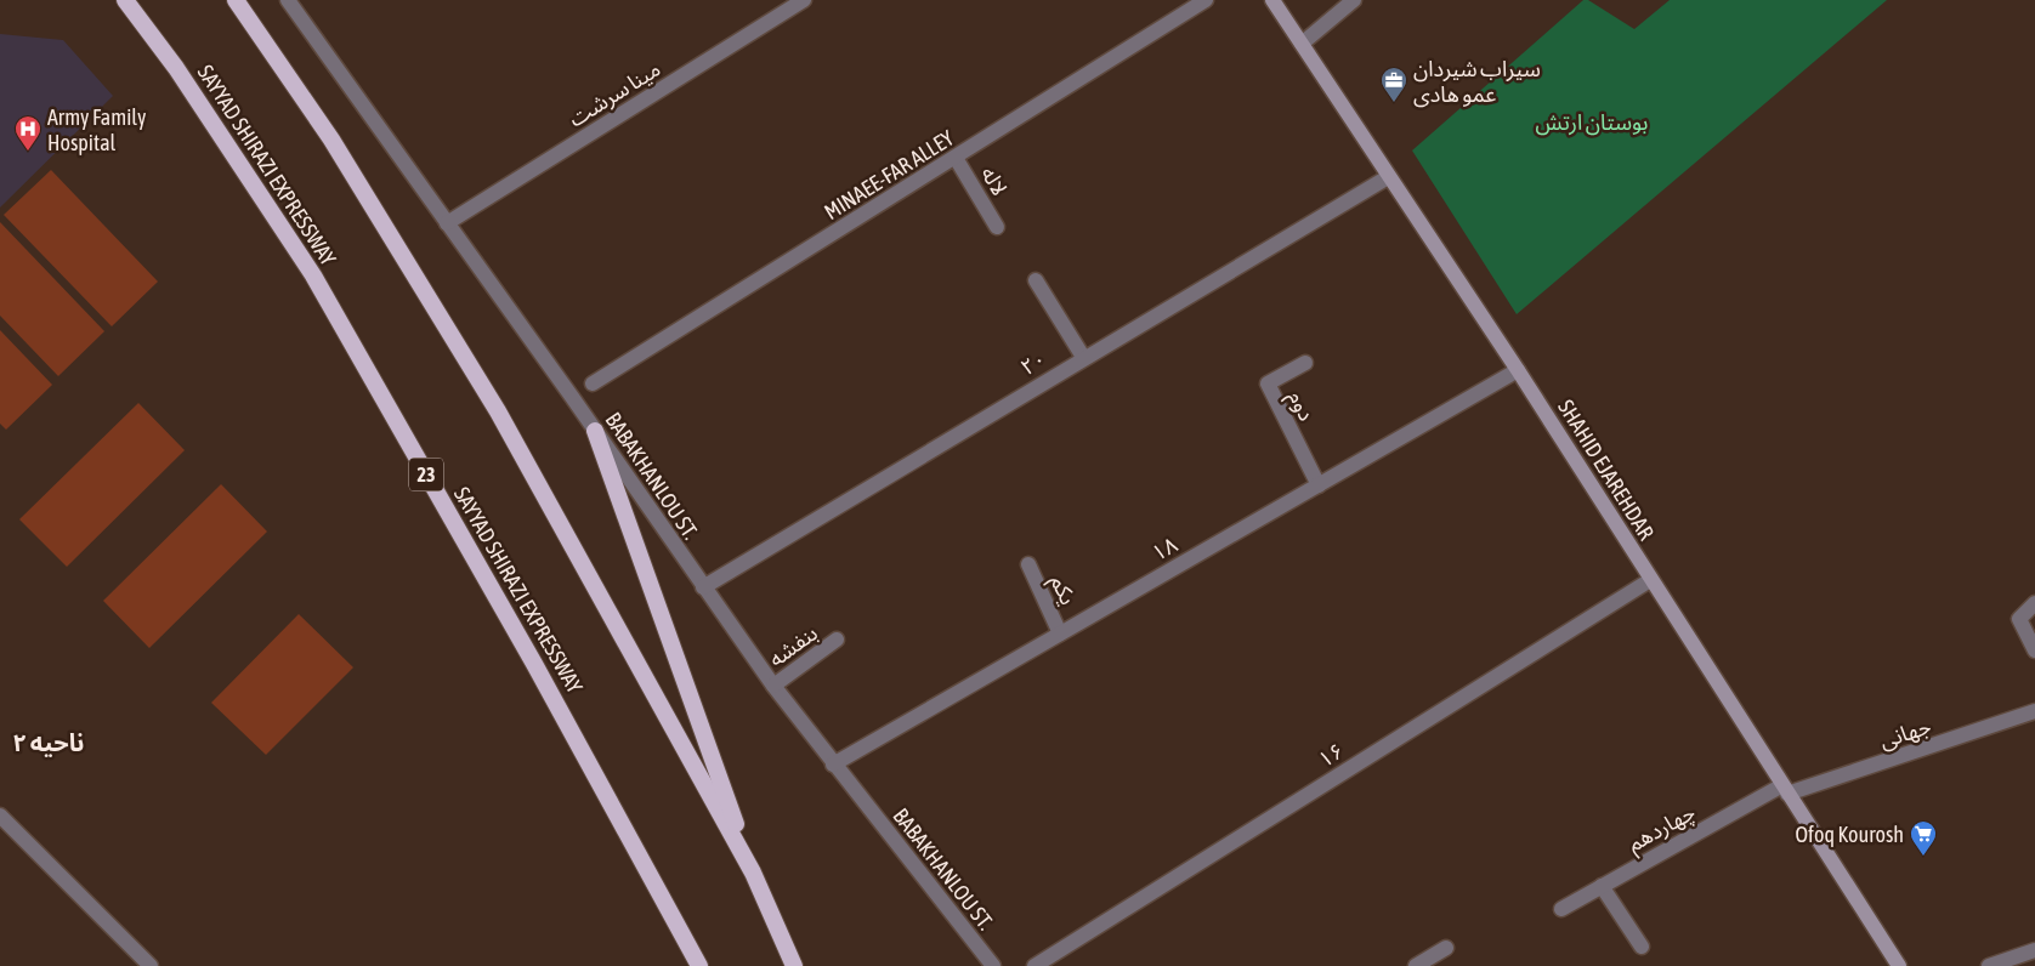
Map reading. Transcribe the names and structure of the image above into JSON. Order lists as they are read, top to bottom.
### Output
{
  "streets": {
    "highway": ["SAYYAD SHIRAZI EXPRESSWAY", "23"],
    "main road": ["SHAHID EJAREHDAR"],
    "street": [
      "مینا سرشت",
      "MINAEE-FAR ALLEY",
      "لاله",
      "۲۰",
      "دوم",
      "BABAKHANLOU ST.",
      "۱۸",
      "یکم",
      "بنفشه",
      "جهانی",
      "۱۶",
      "چهاردهم"
    ]
  },
  "crossings": [
    ["مینا سرشت", "BABAKHANLOU ST."],
    ["MINAEE-FAR ALLEY", "لاله"],
    ["۲۰", "SHAHID EJAREHDAR"],
    ["۲۰", "BABAKHANLOU ST."],
    ["دوم", "۱۸"],
    ["SHAHID EJAREHDAR", "۱۸"],
    ["SHAHID EJAREHDAR", "جهانی"],
    ["SHAHID EJAREHDAR", "۱۶"],
    ["SHAHID EJAREHDAR", "چهاردهم"],
    ["BABAKHANLOU ST.", "۱۸"],
    ["BABAKHANLOU ST.", "بنفشه"],
    ["۱۸", "یکم"],
    ["جهانی", "چهاردهم"]
  ],
  "districts": ["ناحیه ۲"],
  "parks": ["بوستان ارتش"],
  "places": {
    "office": ["سیراب شیردان عمو هادی"],
    "hospital": ["Army Family Hospital"],
    "supermarket": ["Ofoq Kourosh"]
  }
}
